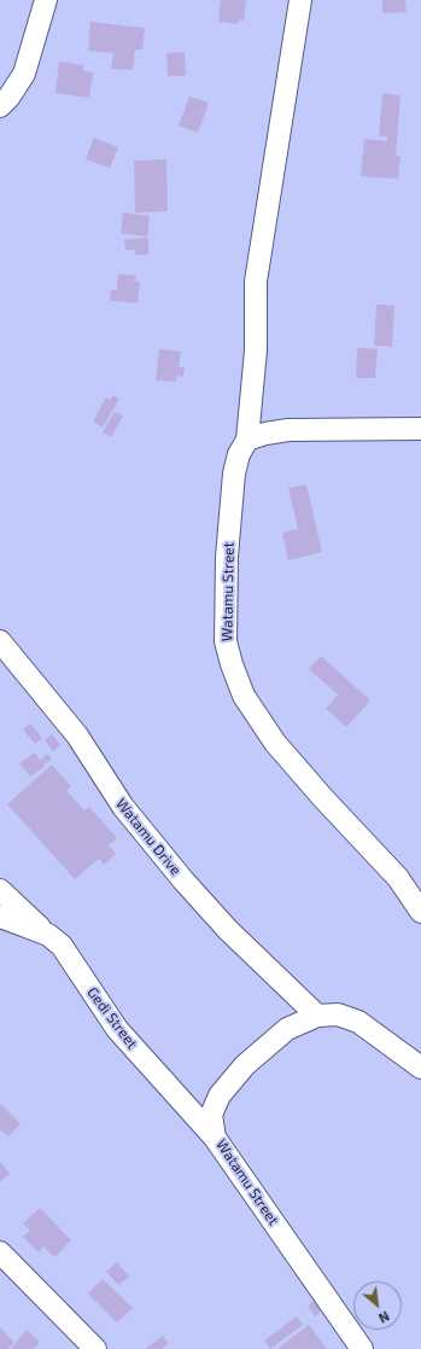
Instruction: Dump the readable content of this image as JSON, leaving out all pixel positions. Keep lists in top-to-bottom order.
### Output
{
  "streets": {
    "street": ["Watamu Street", "Watamu Drive", "Gedi Street"]
  },
  "crossings": [
    ["Watamu Street", "Watamu Drive"],
    ["Watamu Street", "Gedi Street"]
  ],
  "north": "bottom right"
}
